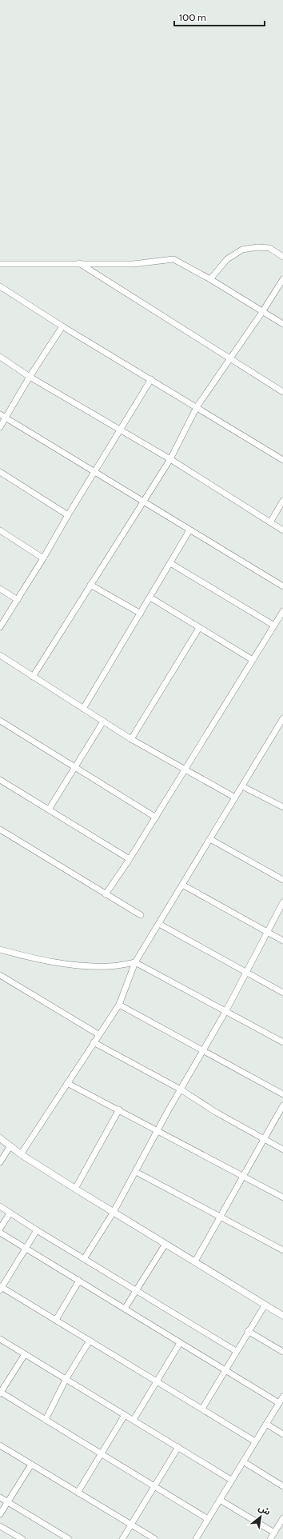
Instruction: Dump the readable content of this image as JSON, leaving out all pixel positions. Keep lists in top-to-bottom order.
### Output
{
  "scale_bar": "100 m",
  "north": "top right"
}
